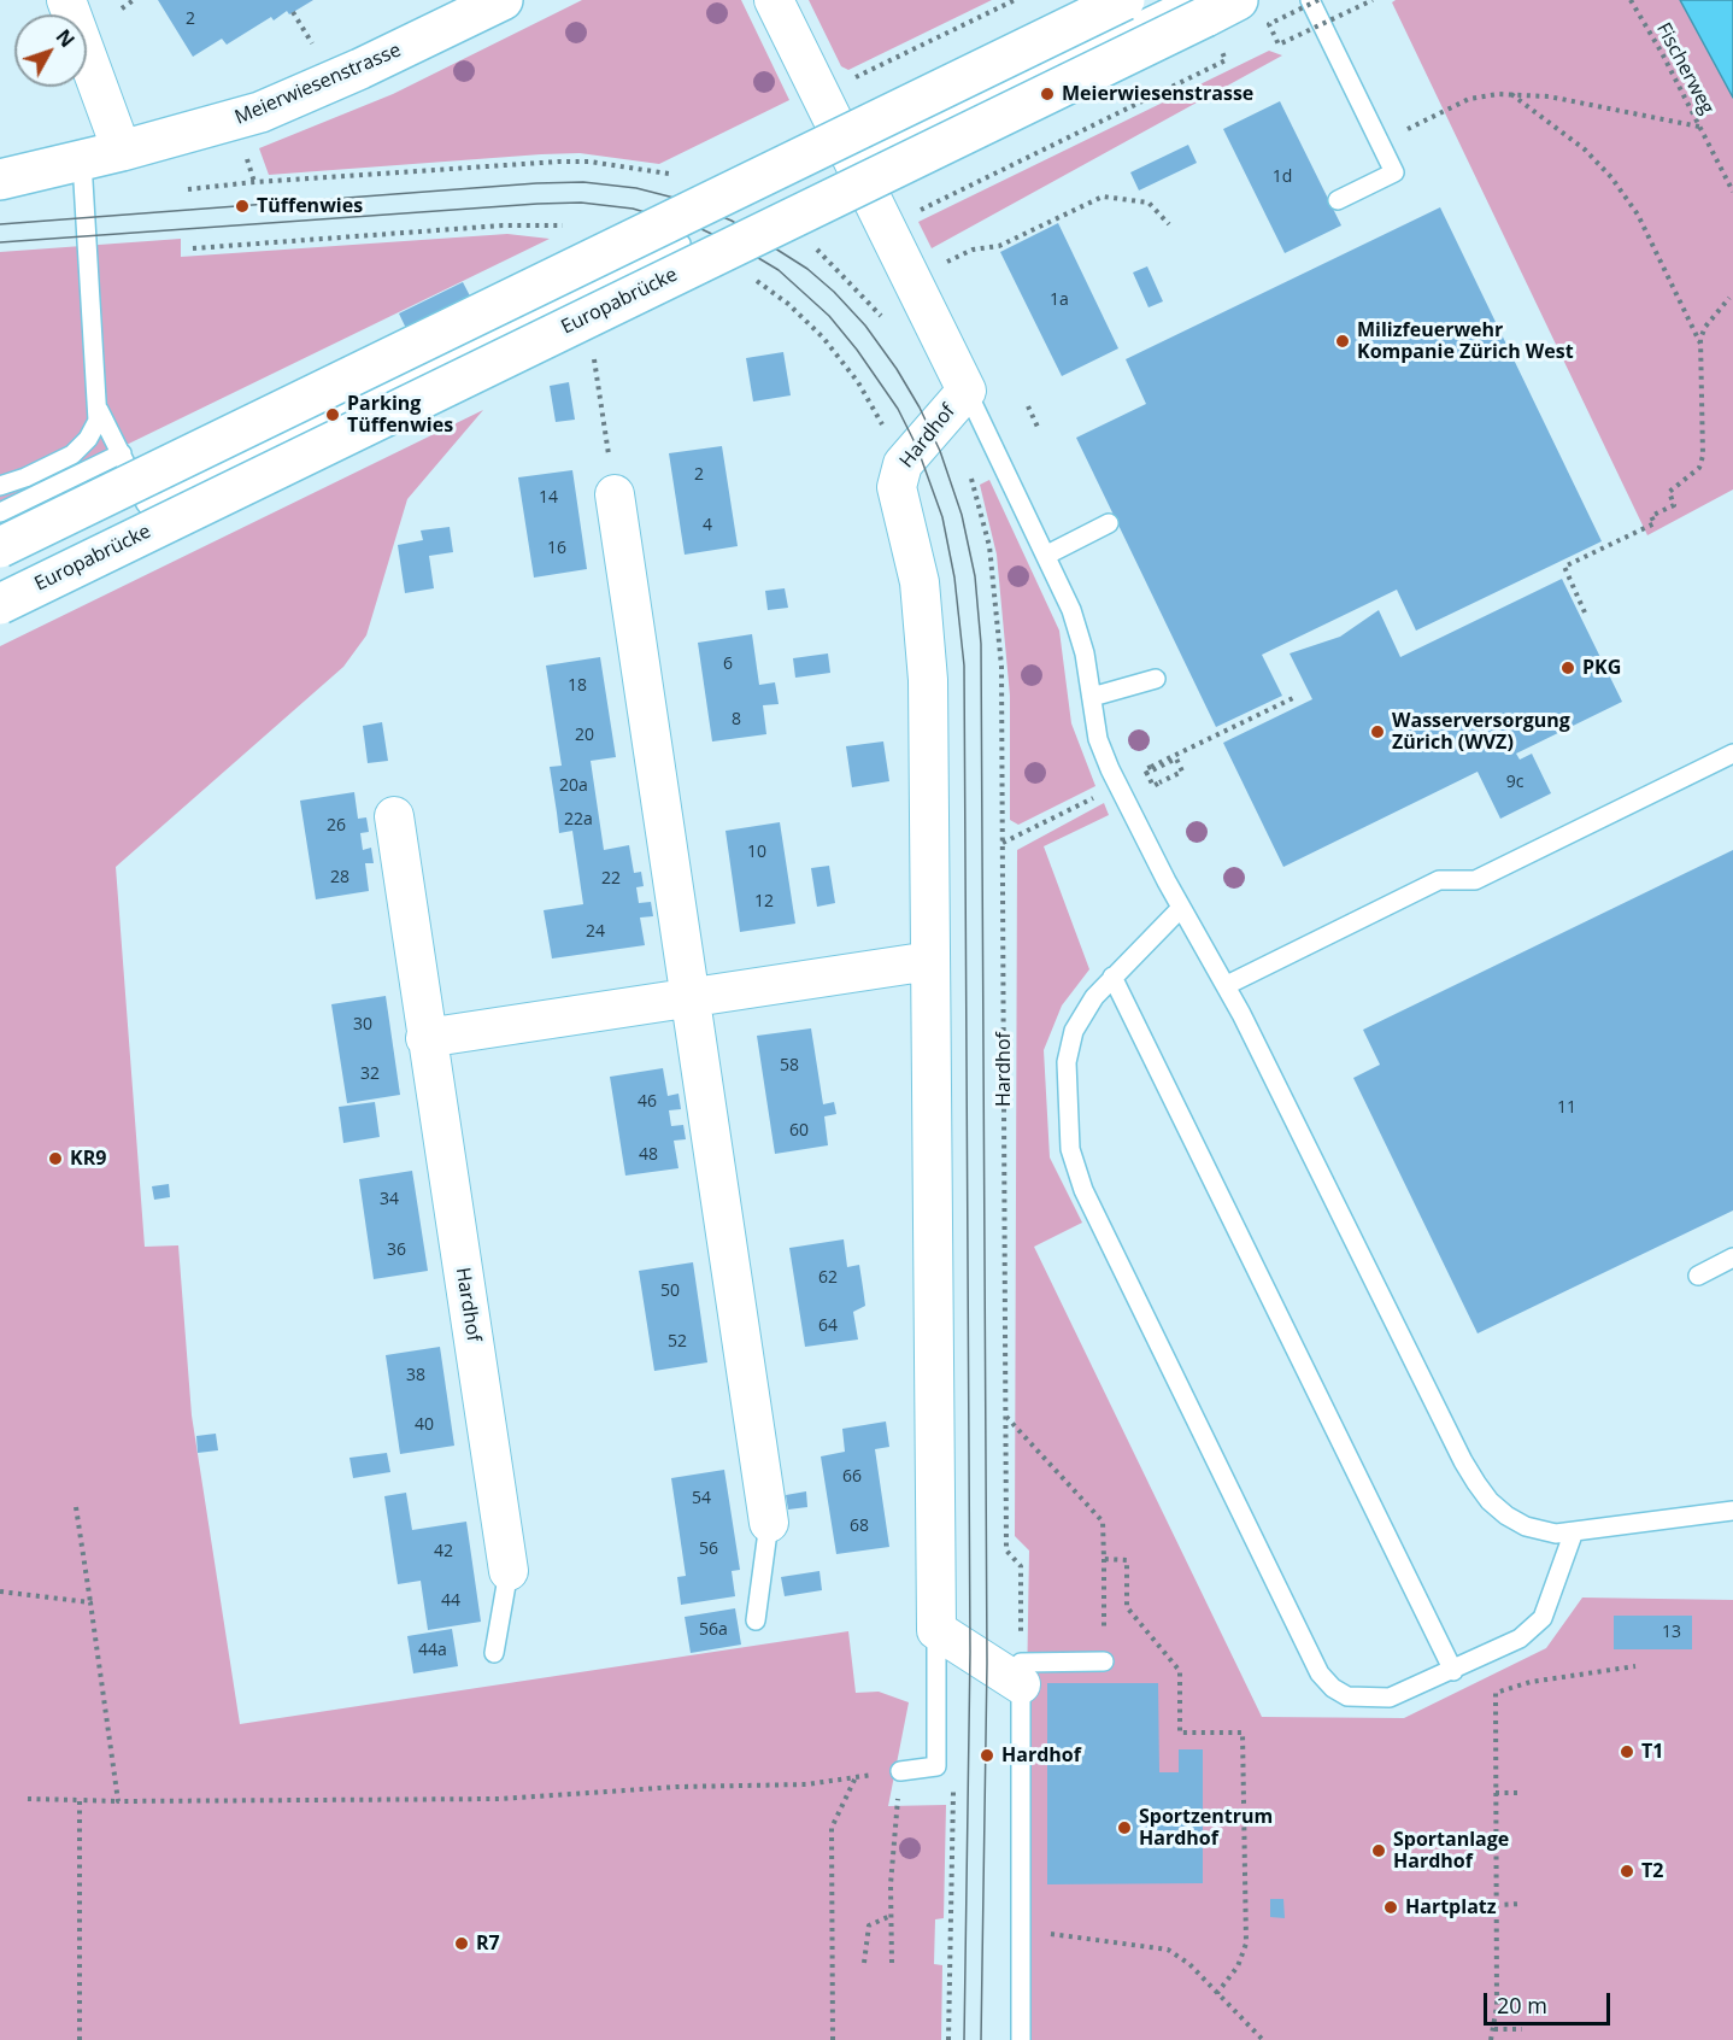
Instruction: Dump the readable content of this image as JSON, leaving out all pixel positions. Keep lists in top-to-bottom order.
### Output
{
  "streets": {
    "main road": ["Meierwiesenstrasse", "Europabrücke"],
    "street": ["Hardhof"],
    "path": ["Fischerweg"]
  },
  "places": [
    "Meierwiesenstrasse",
    "Tüffenwies",
    "Milizfeuerwehr Kompanie Zürich West",
    "Parking Tüffenwies",
    "PKG",
    "Wasserversorgung Zürich (WVZ)",
    "KR9",
    "T1",
    "Hardhof",
    "Sportzentrum Hardhof",
    "Sportanlage Hardhof",
    "T2",
    "Hartplatz",
    "R7"
  ],
  "house_numbers": [
    "2",
    "1d",
    "1a",
    "2",
    "14",
    "4",
    "16",
    "6",
    "18",
    "8",
    "20",
    "9c",
    "20a",
    "22a",
    "26",
    "10",
    "28",
    "22",
    "12",
    "24",
    "30",
    "58",
    "32",
    "46",
    "11",
    "60",
    "48",
    "34",
    "36",
    "62",
    "50",
    "64",
    "52",
    "38",
    "40",
    "66",
    "54",
    "68",
    "56",
    "42",
    "44",
    "56a",
    "13",
    "44a"
  ],
  "scale_bar": "20 m",
  "north": "top right"
}
